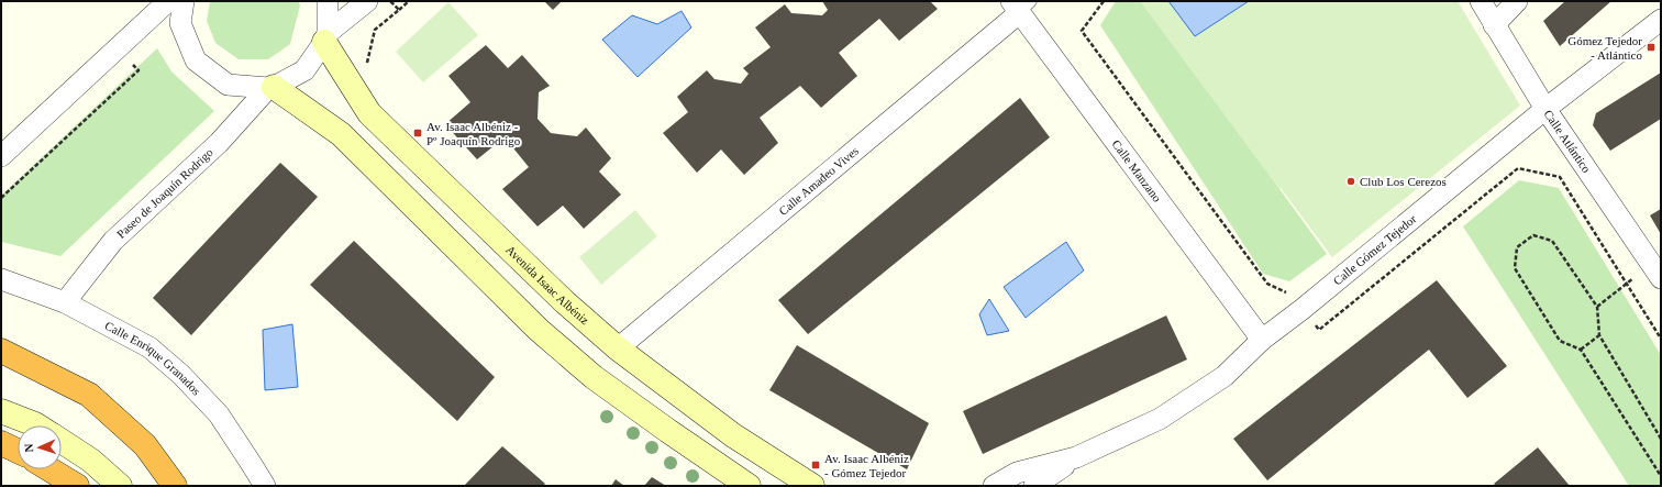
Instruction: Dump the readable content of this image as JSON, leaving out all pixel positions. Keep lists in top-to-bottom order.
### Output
{
  "streets": {
    "street": [
      "Calle Atlántico",
      "Calle Manzano",
      "Calle Amadeo Vives",
      "Paseo de Joaquín Rodrigo",
      "Calle Gómez Tejedor",
      "Avenida Isaac Albéniz",
      "Calle Enrique Granados"
    ]
  },
  "crossings": [
    ["Calle Atlántico", "Calle Gómez Tejedor"],
    ["Calle Manzano", "Calle Amadeo Vives"],
    ["Calle Manzano", "Calle Gómez Tejedor"],
    ["Calle Amadeo Vives", "Avenida Isaac Albéniz"],
    ["Paseo de Joaquín Rodrigo", "Calle Enrique Granados"]
  ],
  "places": {
    "transit": ["Gómez Tejedor - Atlántico", "Av. Isaac Albéniz - Pº Joaquín Rodrigo", "Av. Isaac Albéniz - Gómez Tejedor"],
    "other": ["Club Los Cerezos"]
  },
  "north": "left"
}
